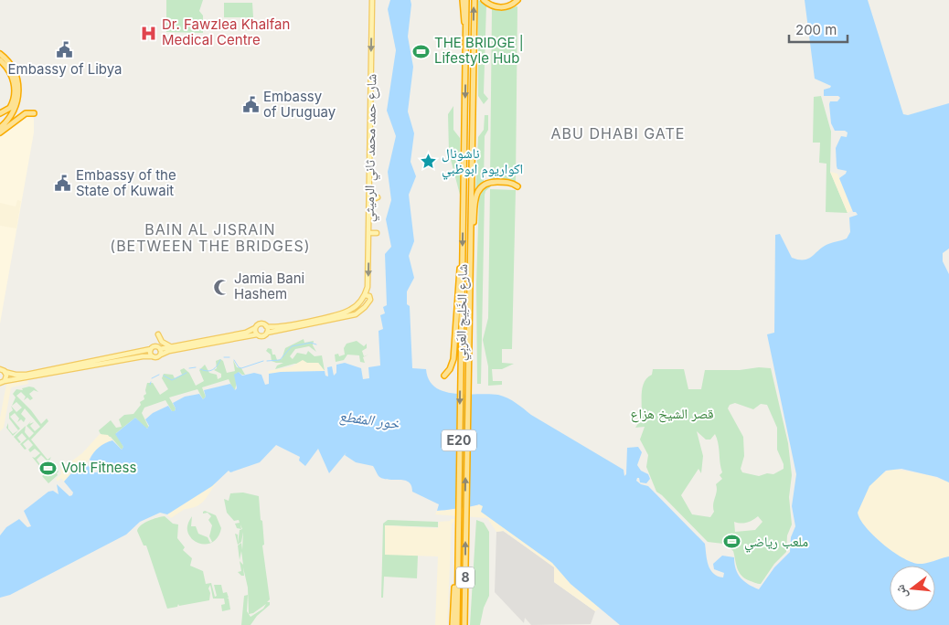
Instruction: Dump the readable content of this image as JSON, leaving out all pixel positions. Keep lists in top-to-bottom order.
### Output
{
  "streets": {
    "highway": ["شارع الخَلِيج العَربِي", "E20", "8"],
    "main road": ["شارع حمد محمد ثاني الرميثي"]
  },
  "one_way": ["شارع حمد محمد ثاني الرميثي"],
  "districts": ["ABU DHABI GATE", "BAIN AL JISRAIN (BETWEEN THE BRIDGES)"],
  "water": ["خور المقطع"],
  "parks": ["قصر الشيخ هزاع"],
  "places": {
    "hospital": ["Dr. Fawzlea Khalfan Medical Centre"],
    "public building": ["Embassy of Libya", "Embassy of Uruguay", "Embassy of the State of Kuwait"],
    "sports": ["THE BRIDGE | Lifestyle Hub", "Volt Fitness", "ملعب رياضي"],
    "place": ["ناشونال اكواريوم ابوظبي"],
    "mosque": ["Jamia Bani Hashem"]
  },
  "scale_bar": "200 m",
  "north": "left"
}
